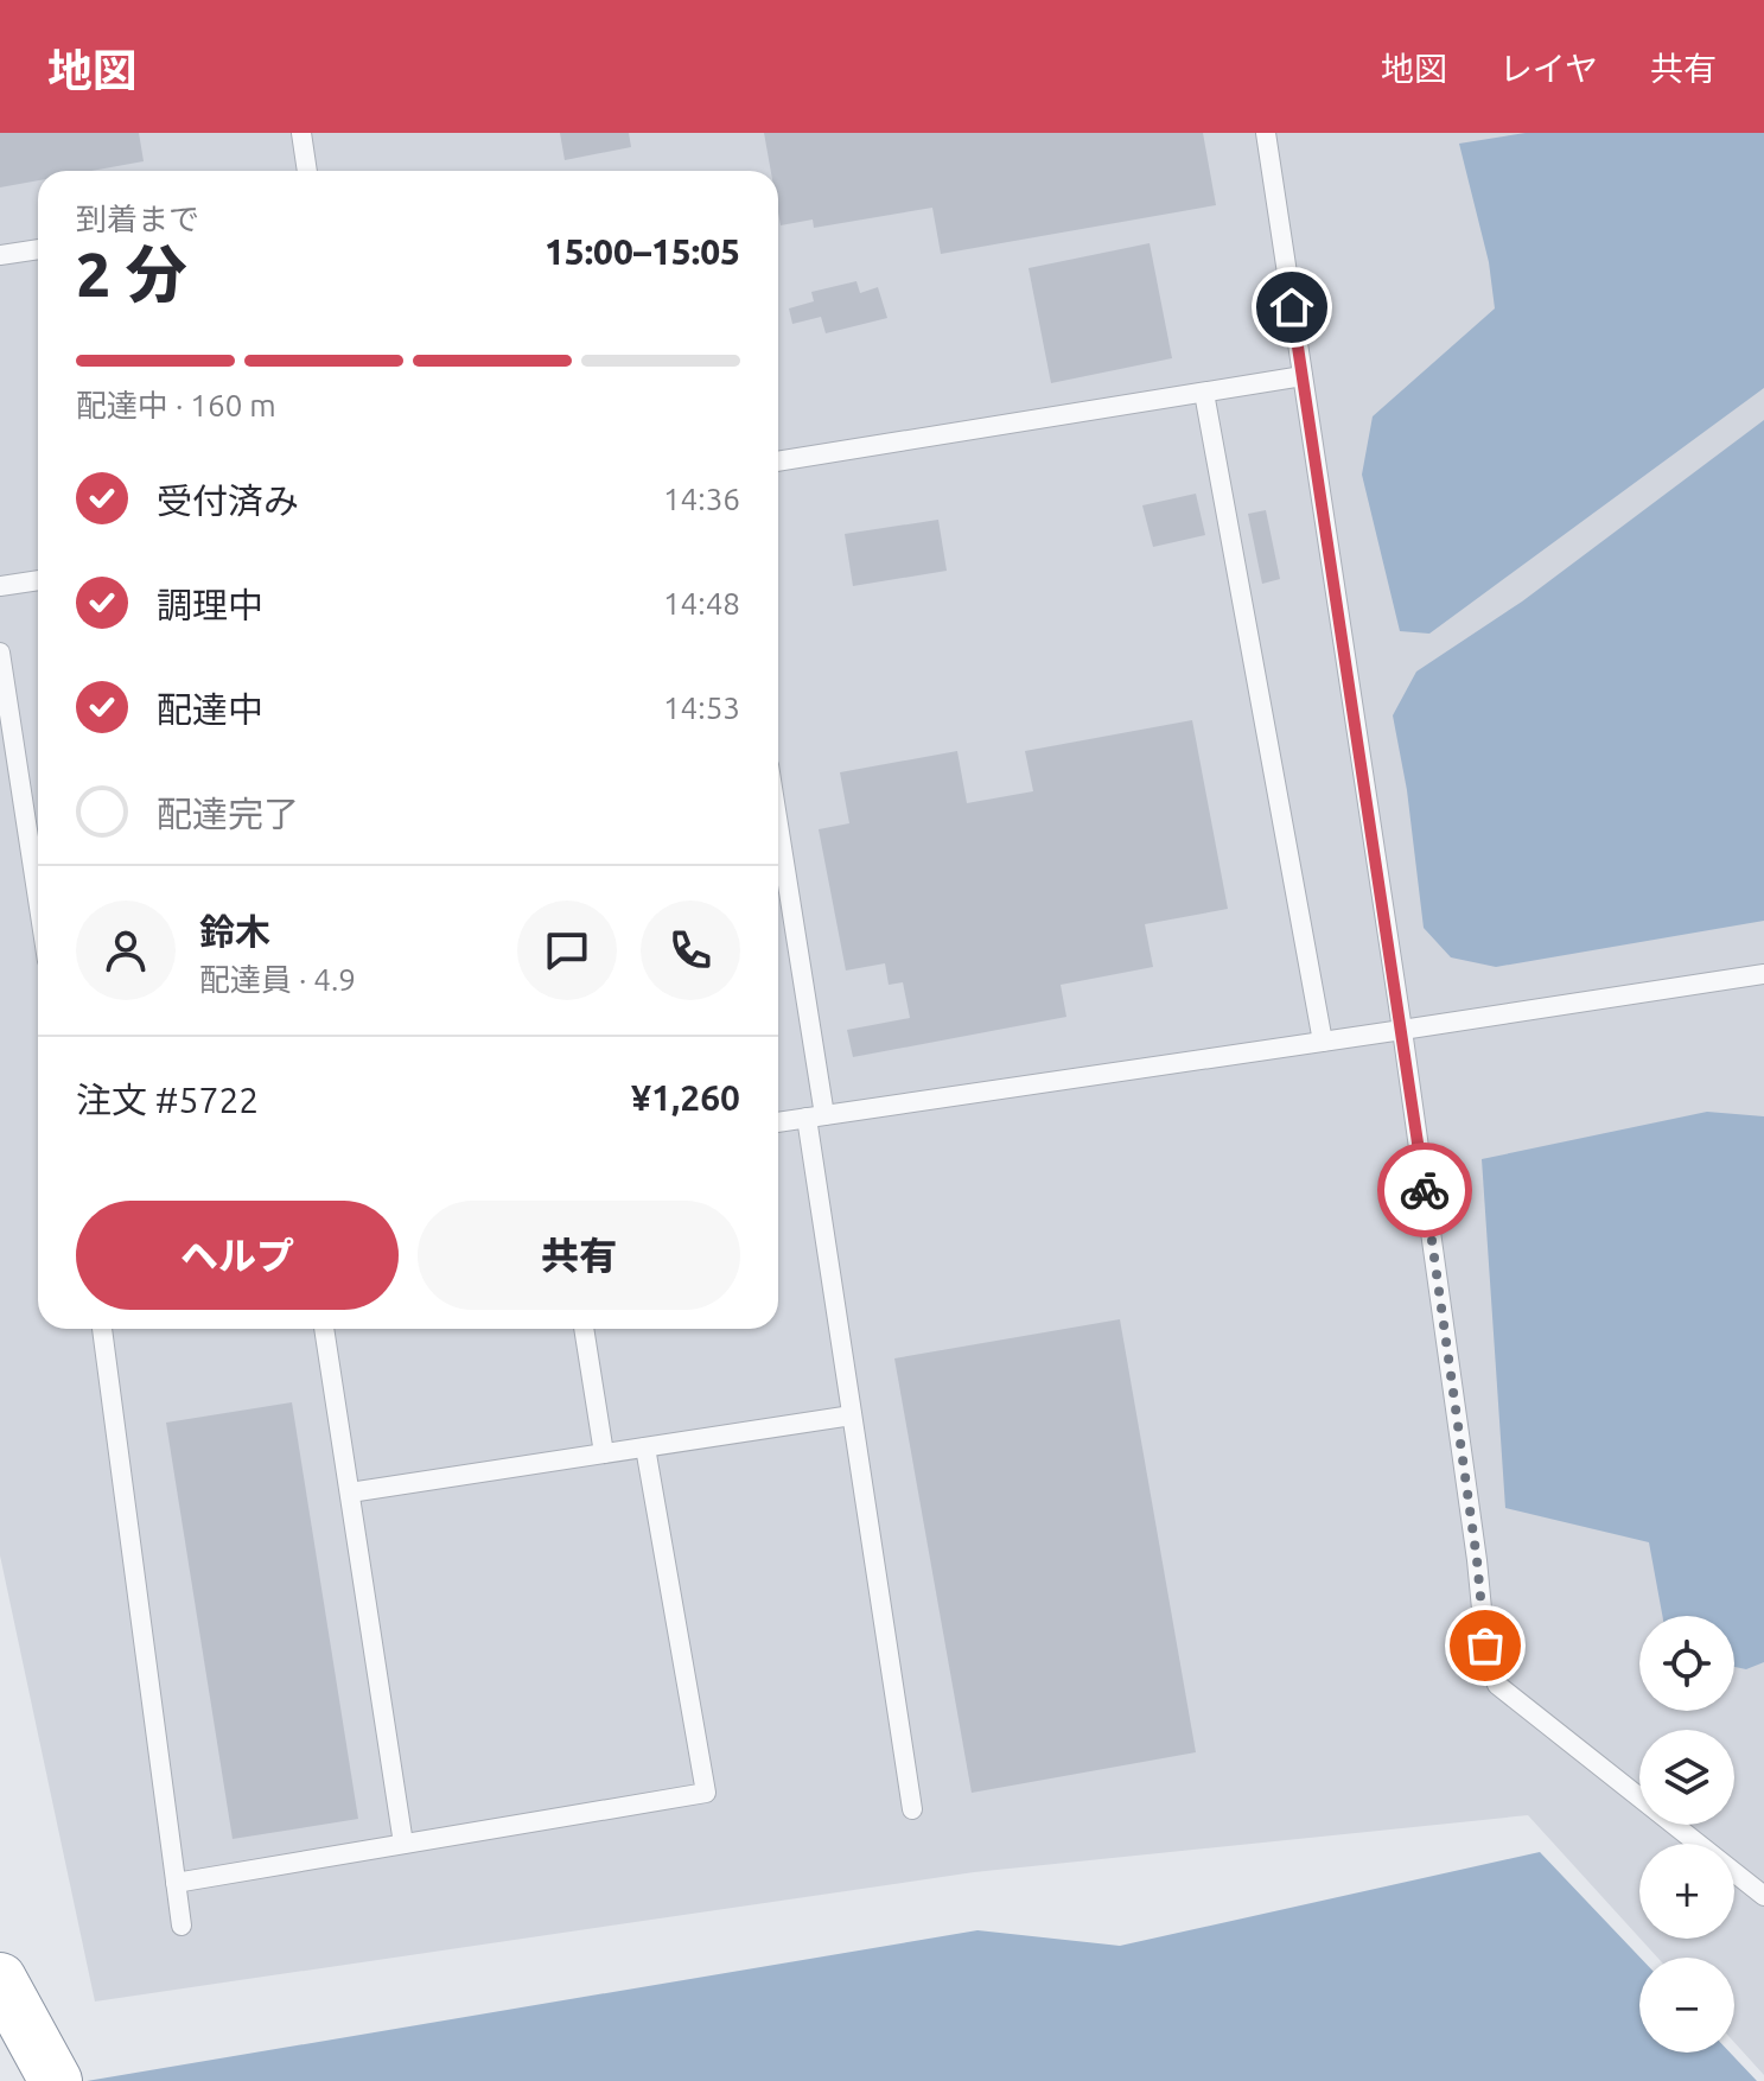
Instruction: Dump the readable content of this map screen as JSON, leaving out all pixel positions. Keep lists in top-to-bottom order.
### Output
{
  "page": {
    "header": "地図",
    "nav": ["地図", "レイヤ", "共有"],
    "heading": ["2 分", "到着まで", "15:00–15:05"],
    "panel": [
      "鈴木",
      "配達員 · 4.9",
      "注文 #5722",
      "¥1,260"
    ],
    "bar": "配達中 · 160 m",
    "list": [
      ["受付済み", "14:36"],
      ["調理中", "14:48"],
      ["配達中", "14:53"],
      "配達完了"
    ],
    "buttons": ["ヘルプ", "共有"],
    "map_buttons": ["+", "−"]
  }
}
